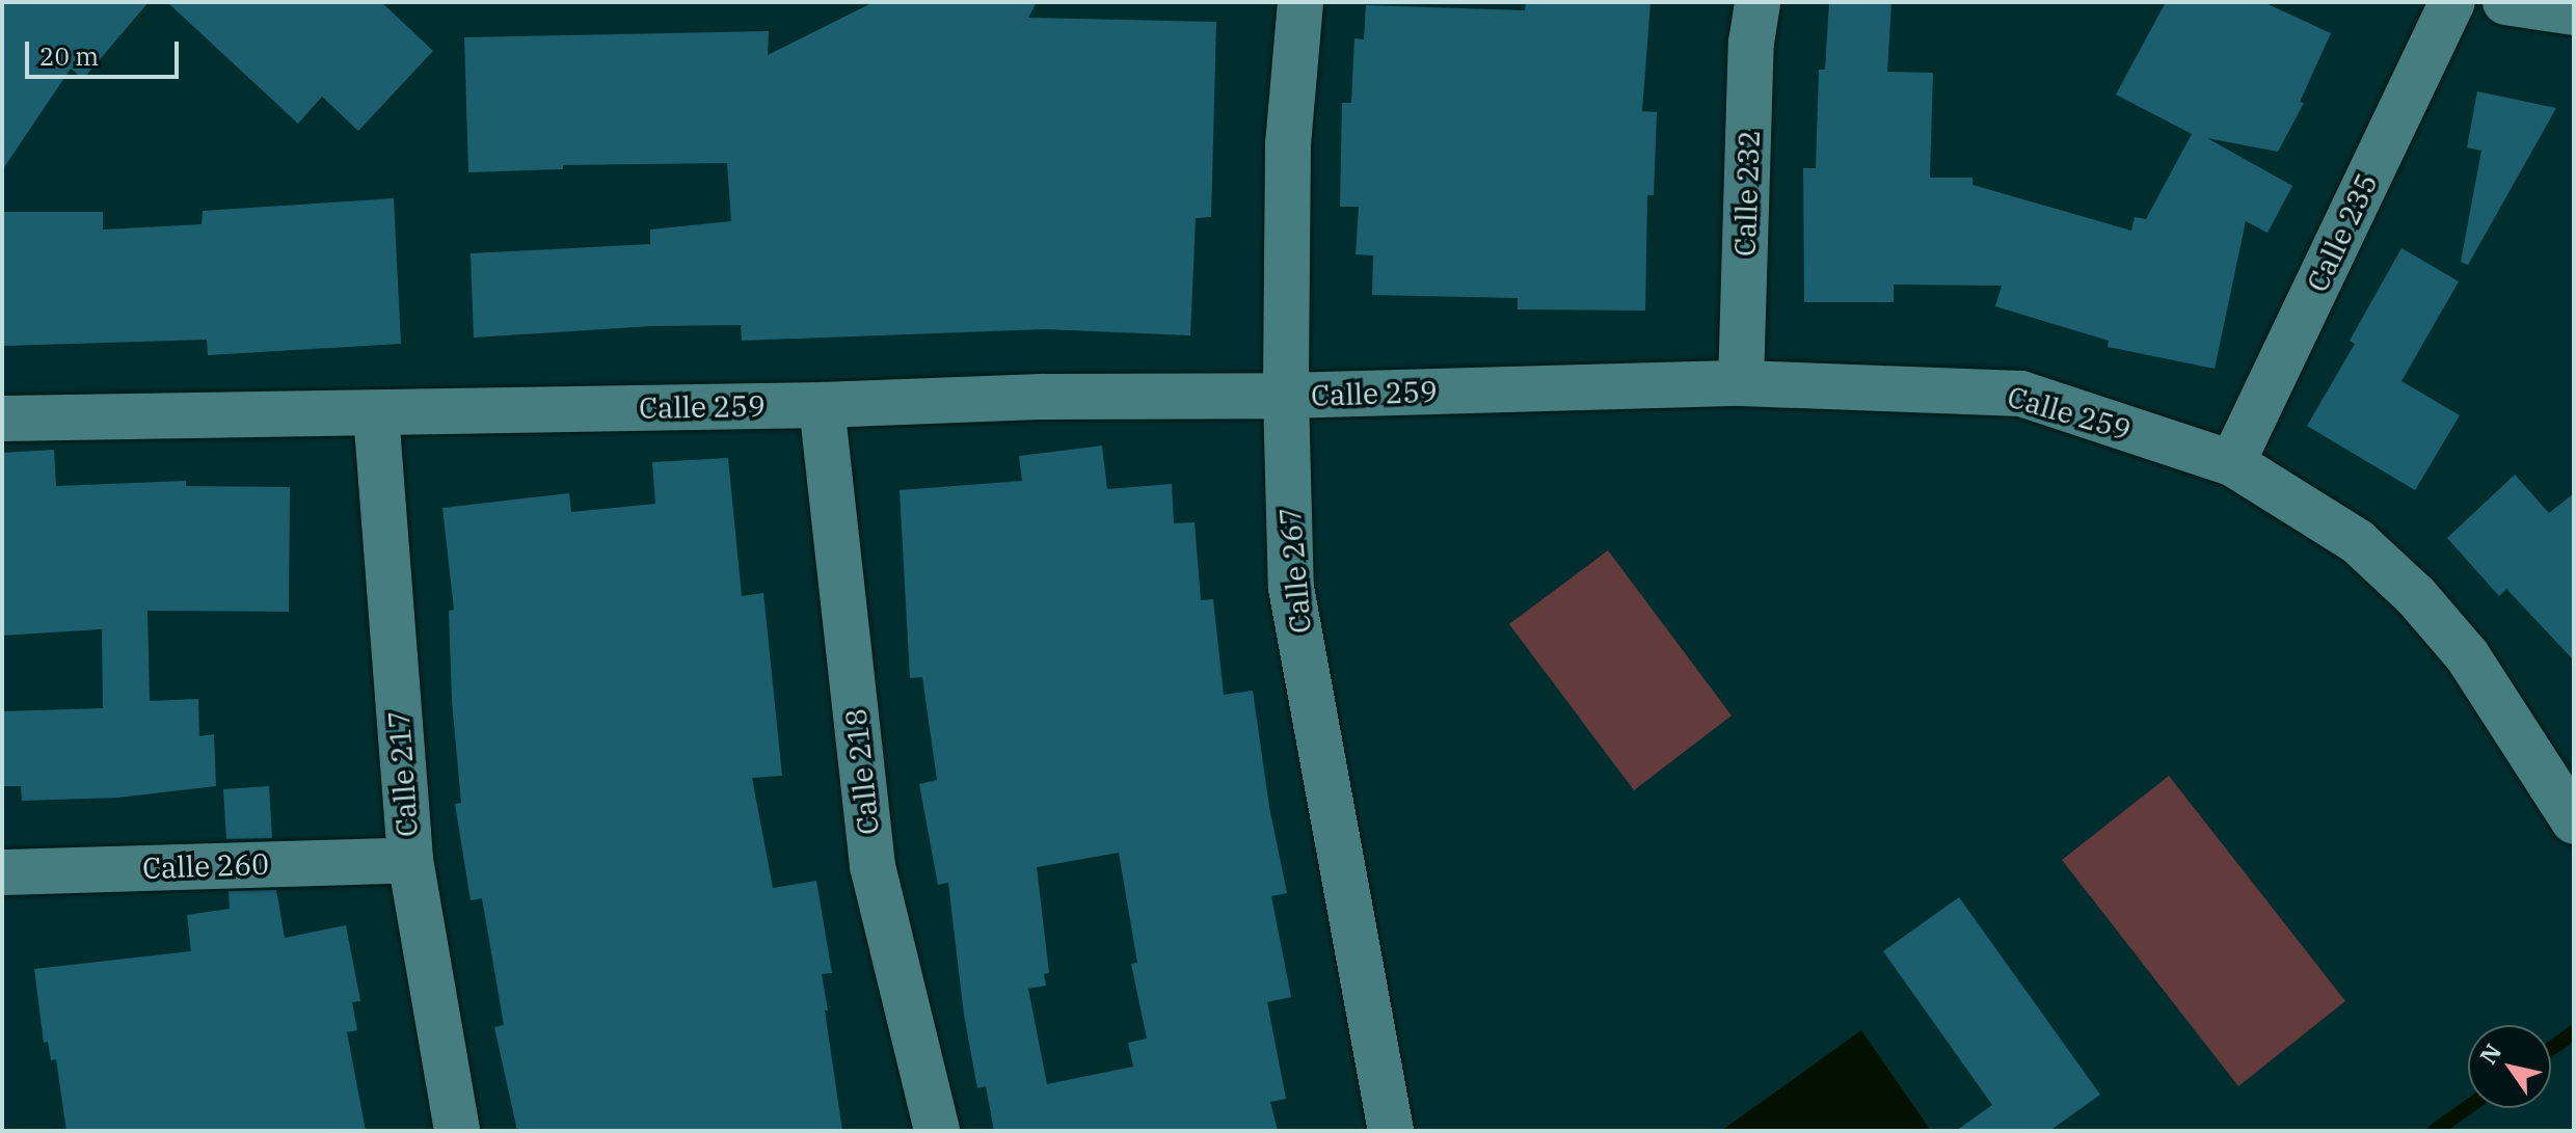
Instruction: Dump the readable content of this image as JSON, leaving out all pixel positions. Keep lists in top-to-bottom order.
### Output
{
  "streets": {
    "street": [
      "Calle 232",
      "Calle 235",
      "Calle 259",
      "Calle 267",
      "Calle 218",
      "Calle 217",
      "Calle 260"
    ]
  },
  "crossings": [
    ["Calle 232", "Calle 259"],
    ["Calle 235", "Calle 259"],
    ["Calle 259", "Calle 267"],
    ["Calle 259", "Calle 218"],
    ["Calle 259", "Calle 217"],
    ["Calle 217", "Calle 260"]
  ],
  "scale_bar": "20 m",
  "north": "top left"
}
